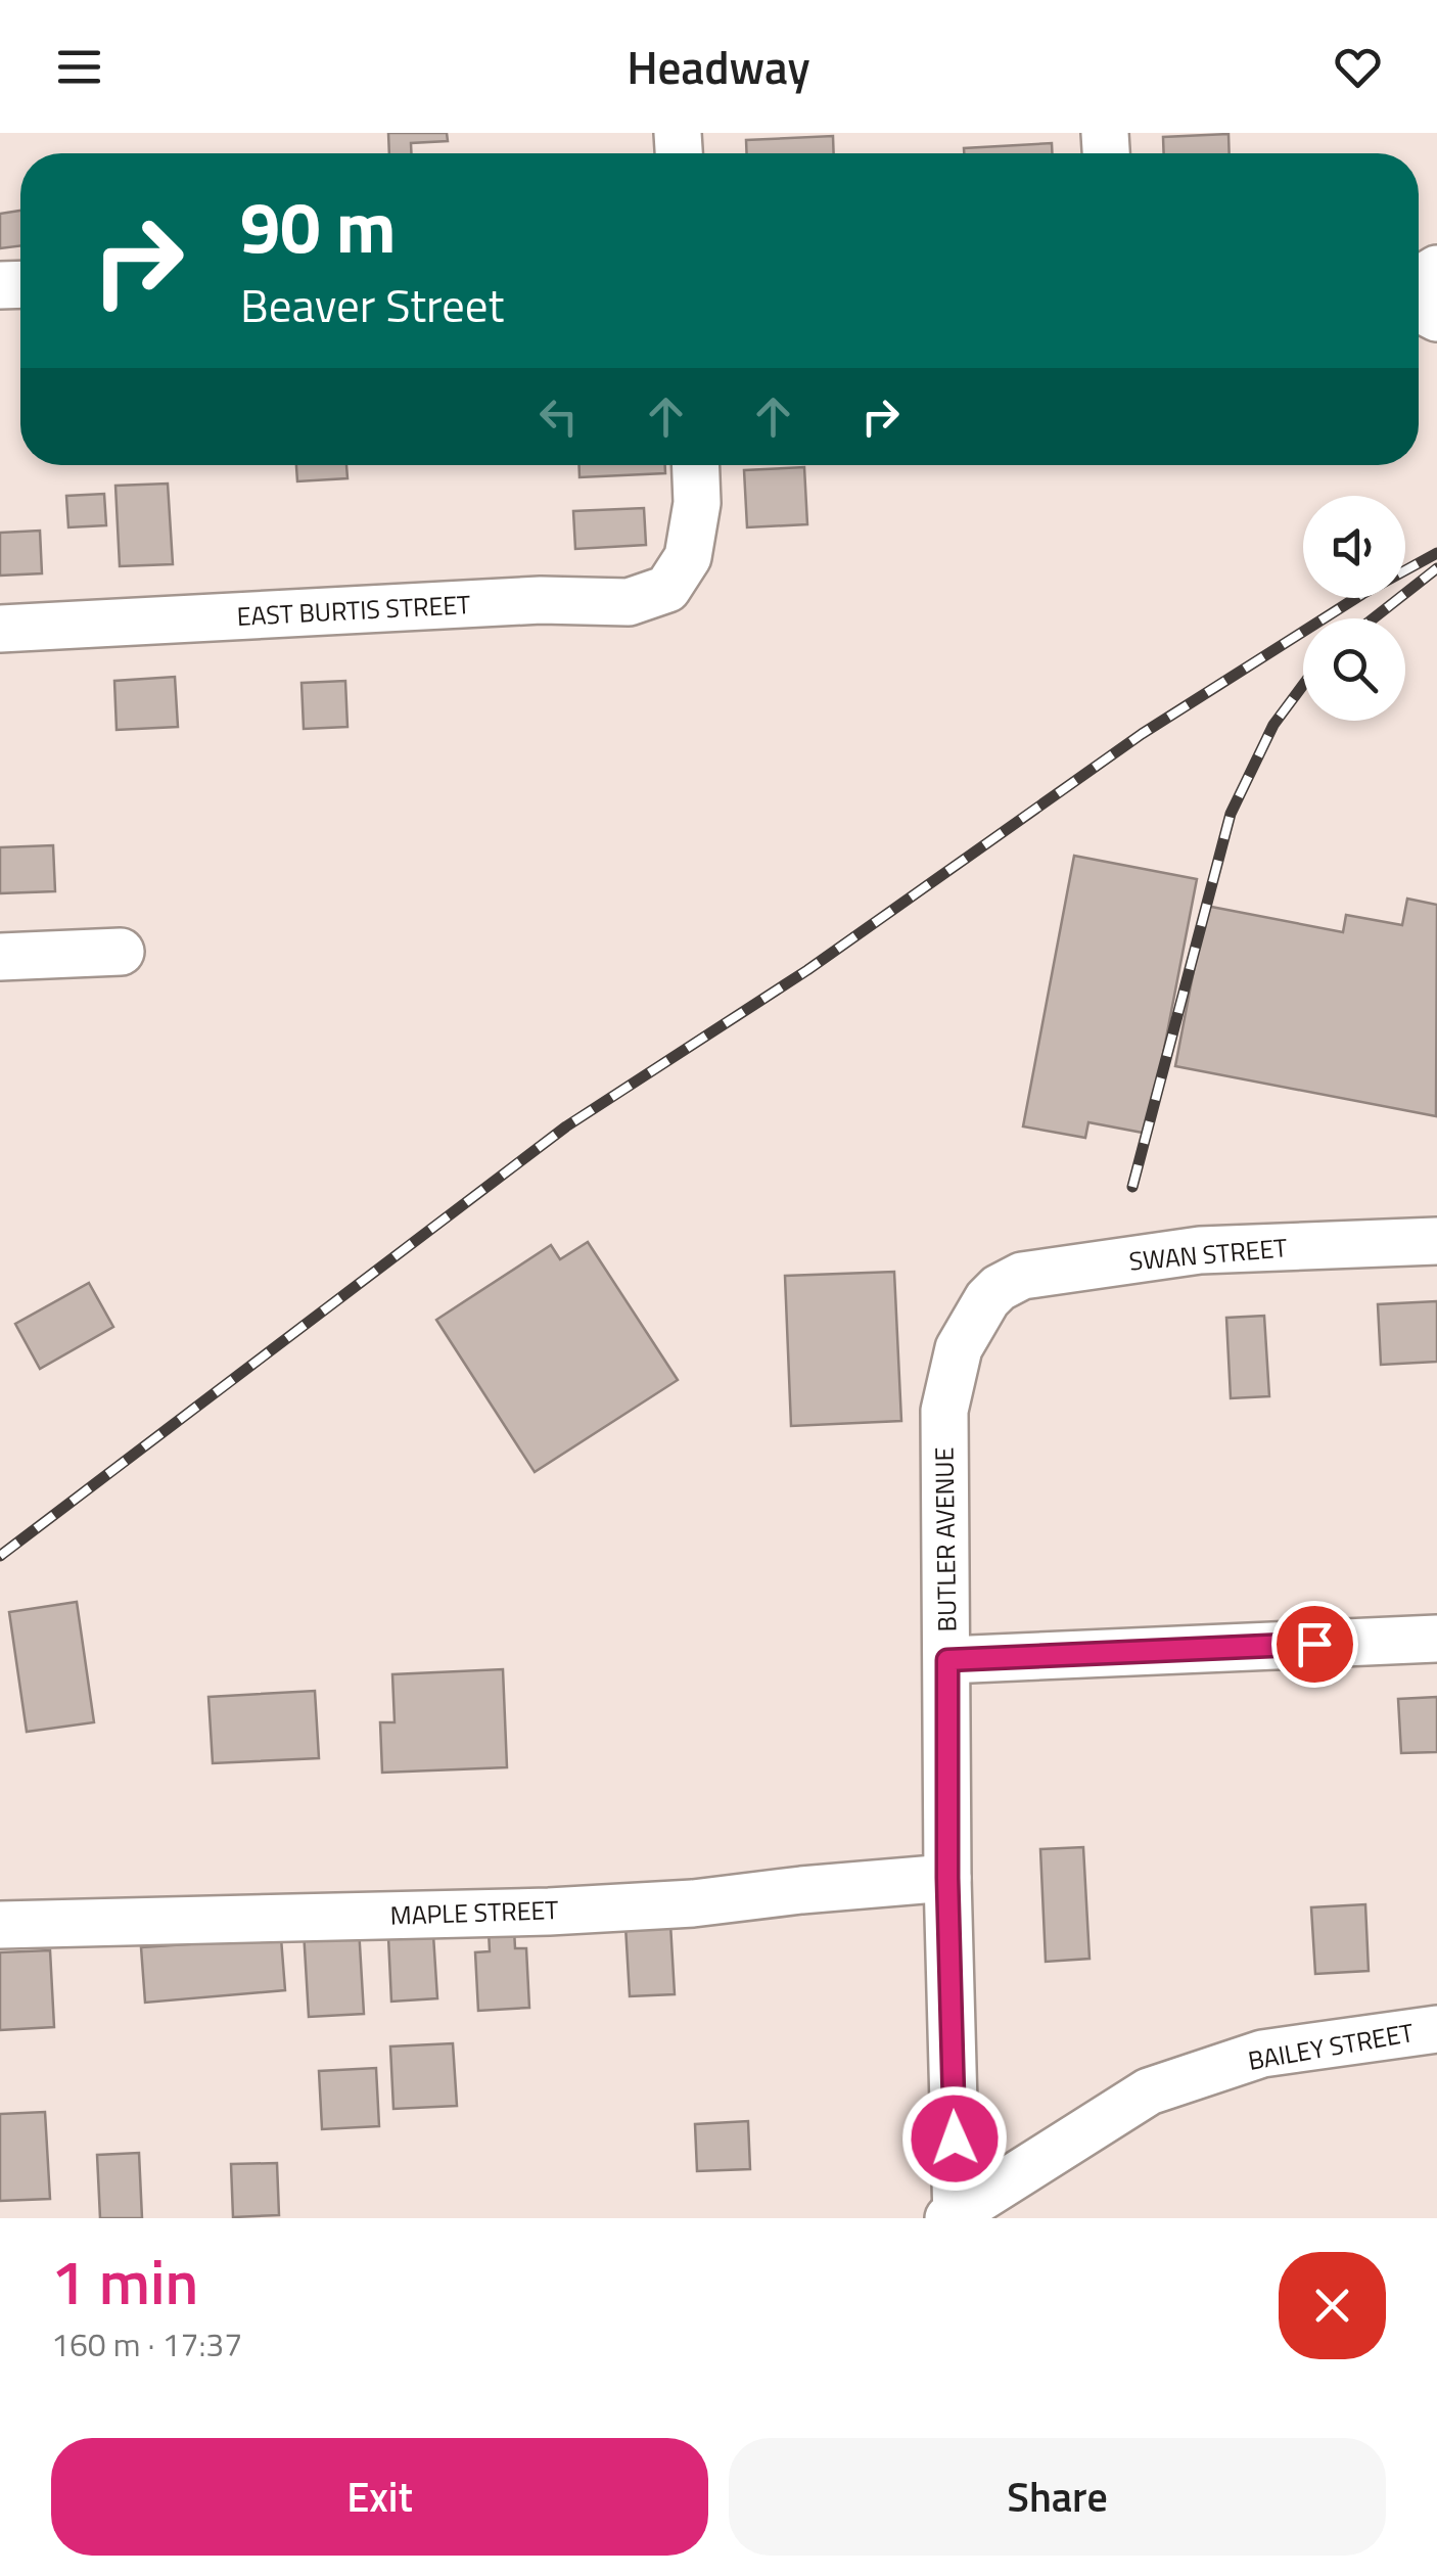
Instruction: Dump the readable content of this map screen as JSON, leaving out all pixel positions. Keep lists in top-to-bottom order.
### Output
{
  "streets": {
    "street": [
      "EAST BURTIS STREET",
      "SWAN STREET",
      "BUTLER AVENUE",
      "MAPLE STREET",
      "BAILEY STREET"
    ]
  },
  "crossings": [
    ["SWAN STREET", "BUTLER AVENUE"],
    ["BUTLER AVENUE", "MAPLE STREET"],
    ["BUTLER AVENUE", "BAILEY STREET"]
  ],
  "page": {
    "header": "Headway",
    "turn": ["90 m", "Beaver Street"],
    "heading": ["1 min", "160 m · 17:37"],
    "buttons": ["Exit", "Share"]
  }
}
